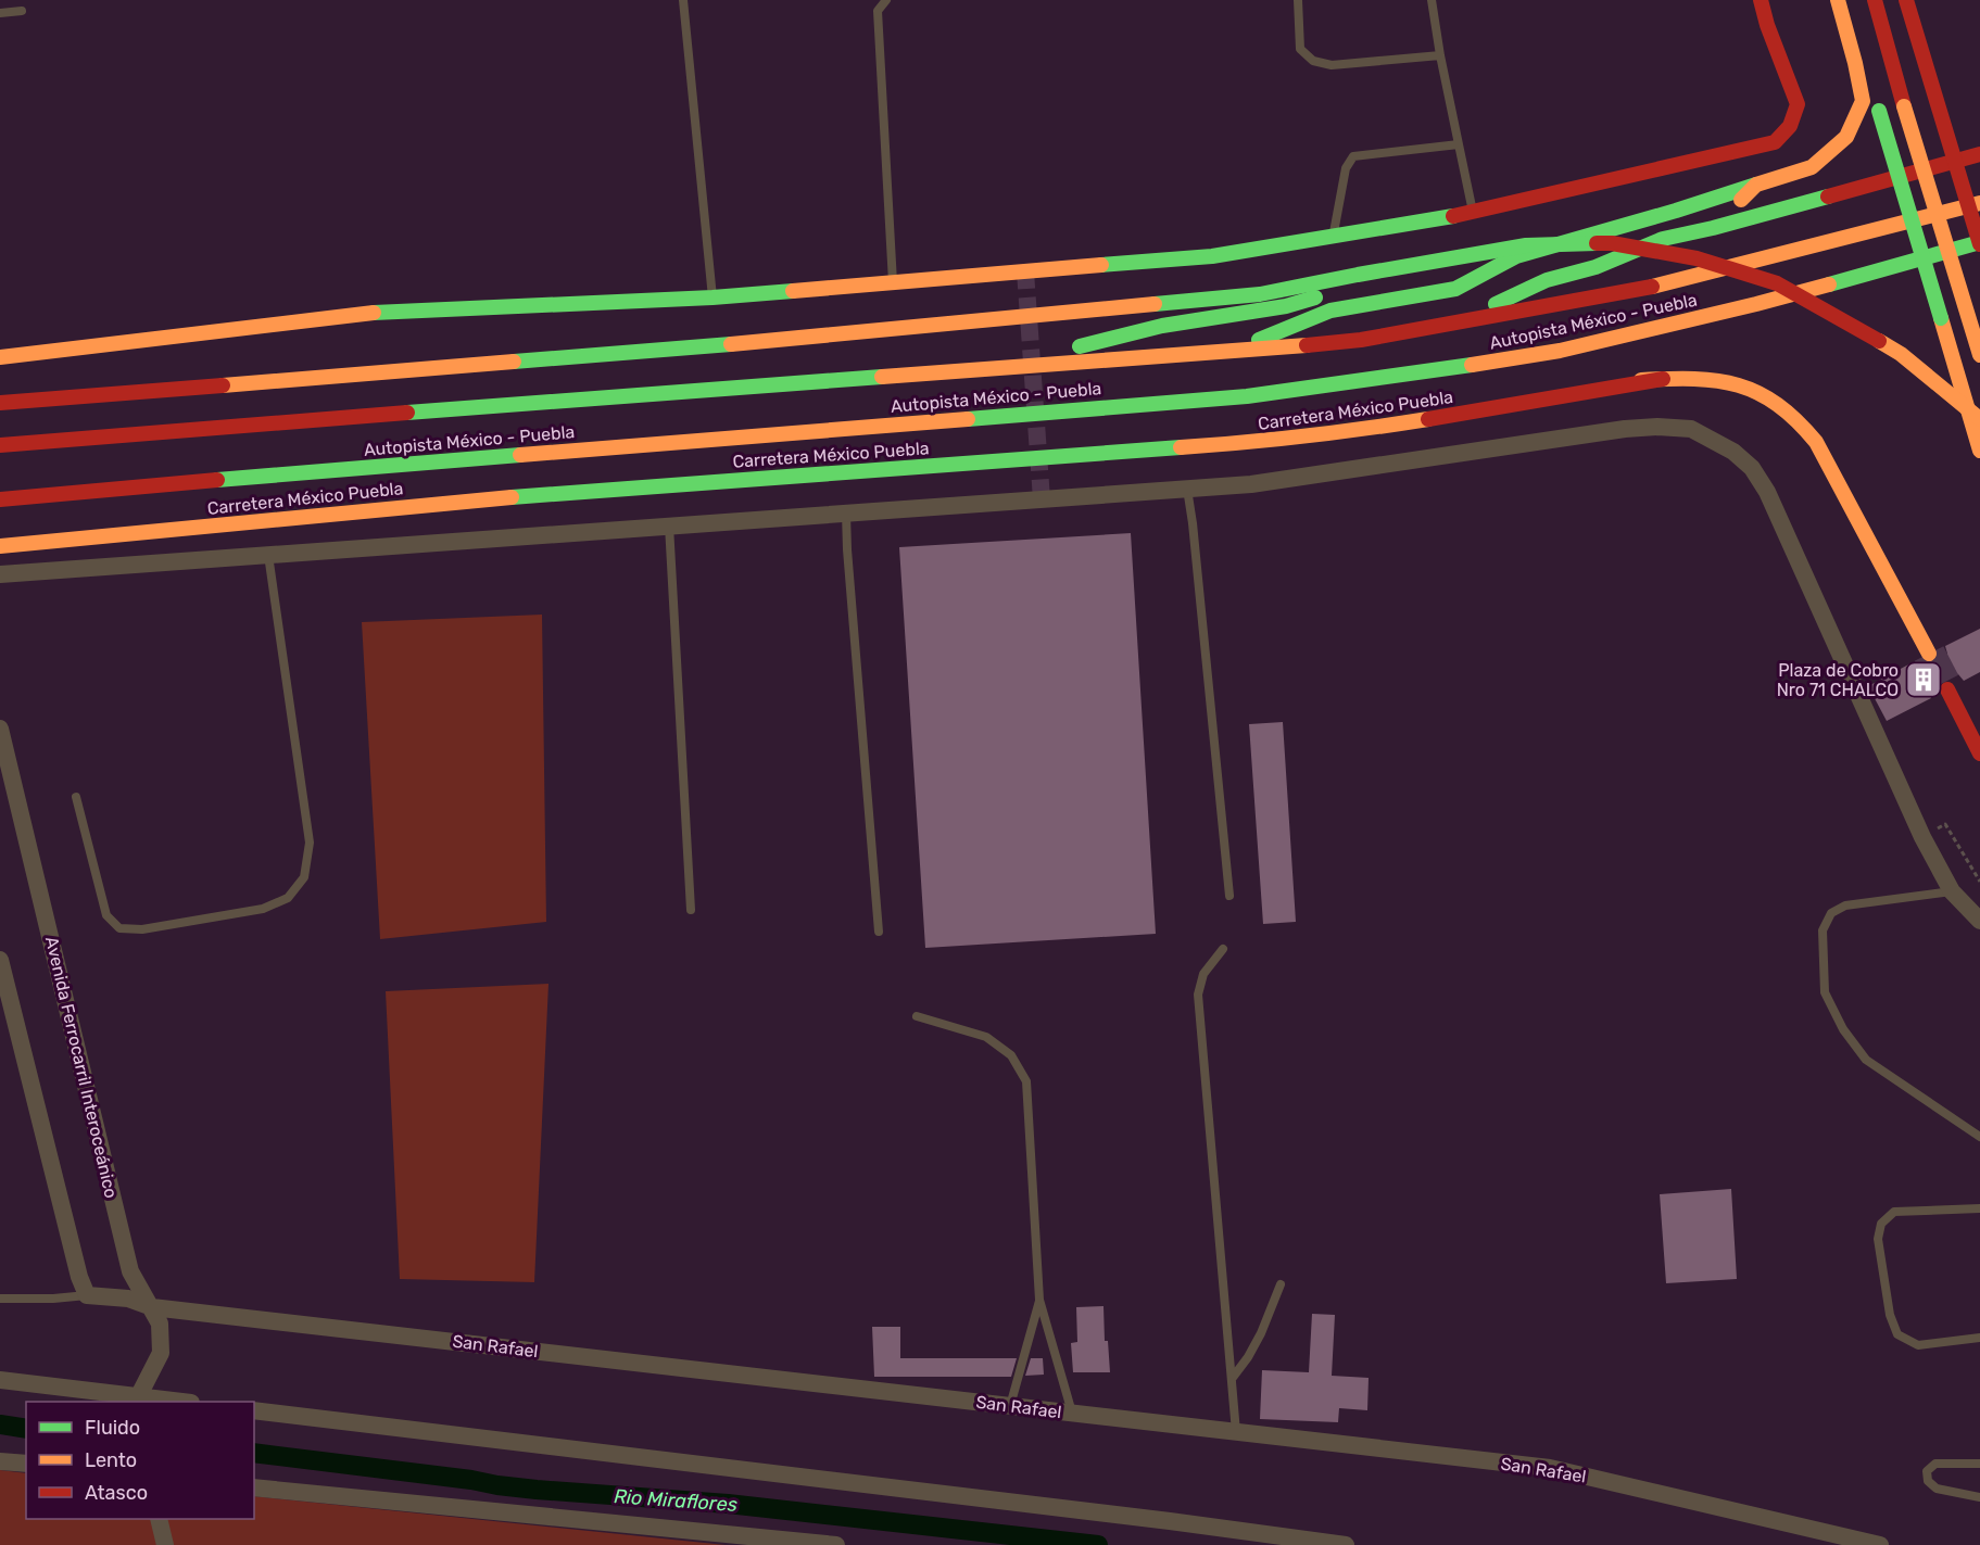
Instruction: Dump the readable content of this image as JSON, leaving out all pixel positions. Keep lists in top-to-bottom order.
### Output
{
  "streets": {
    "main road": ["Autopista México - Puebla", "Carretera México Puebla"],
    "street": ["Avenida Ferrocarril Interoceánico", "San Rafael"]
  },
  "crossings": [
    ["Avenida Ferrocarril Interoceánico", "San Rafael"]
  ],
  "water": ["Rio Miraflores"],
  "places": {
    "building": ["Plaza de Cobro Nro 71 CHALCO"]
  },
  "legend": ["Fluido", "Lento", "Atasco"]
}
